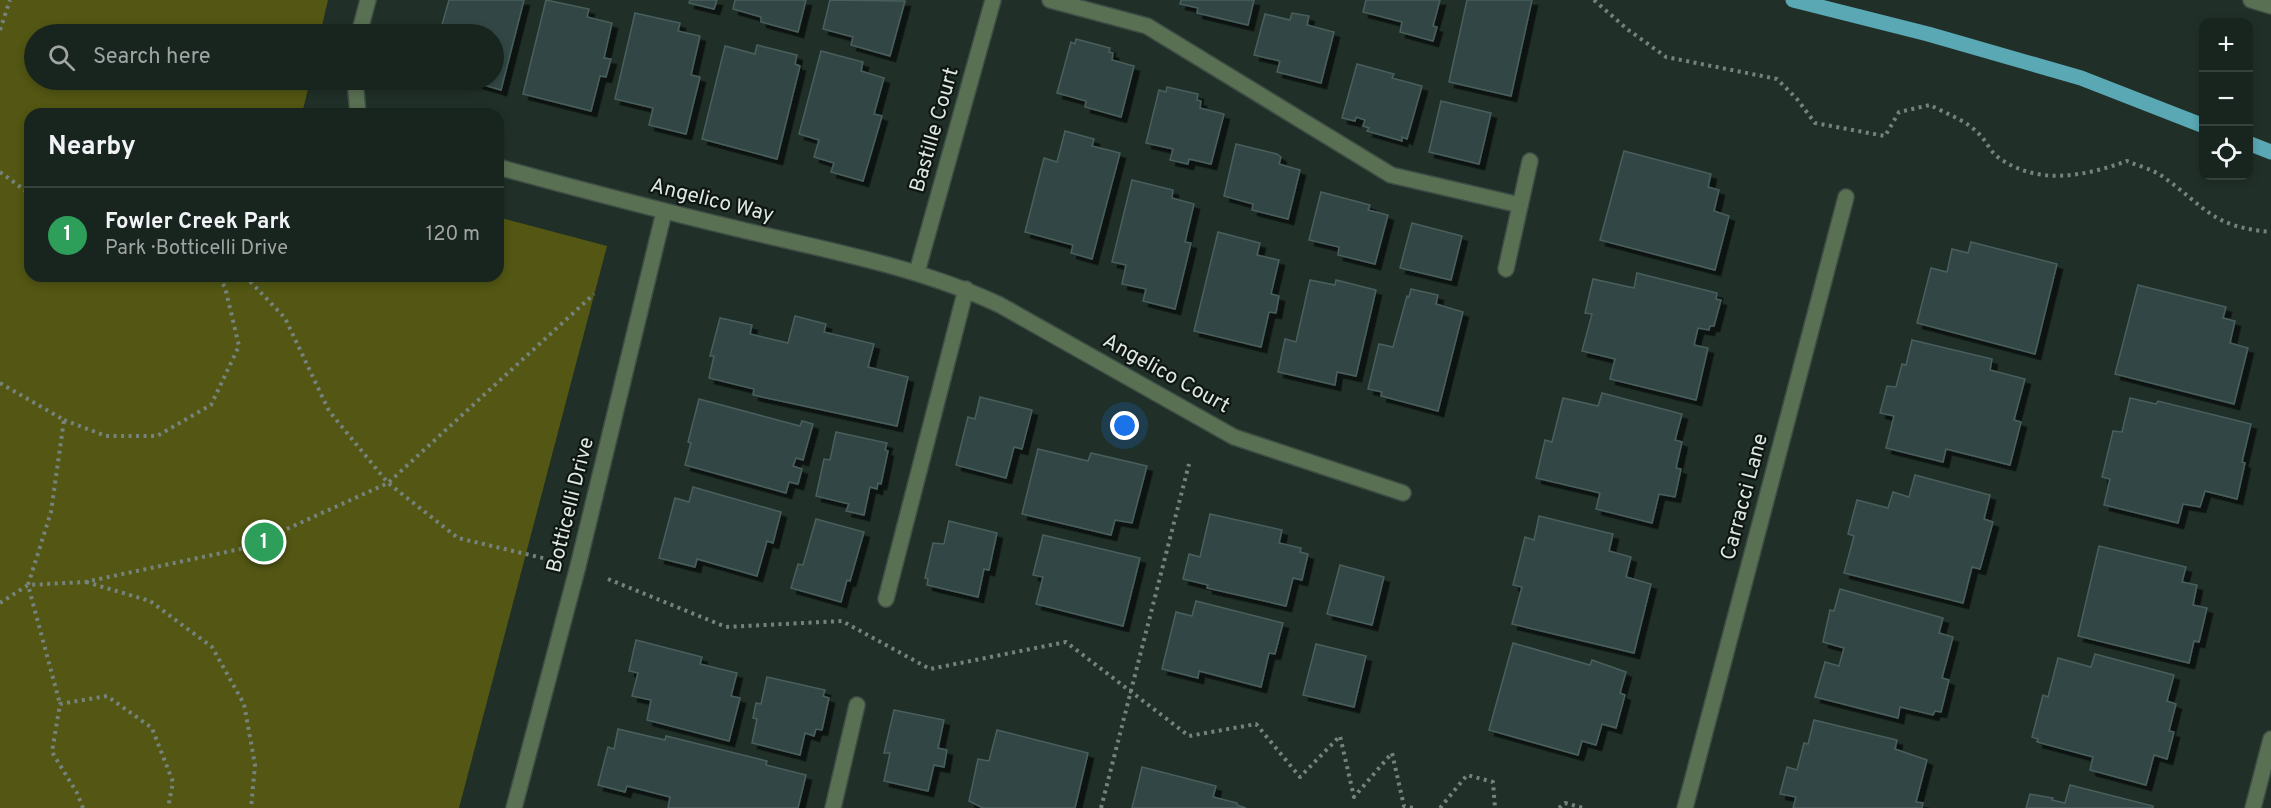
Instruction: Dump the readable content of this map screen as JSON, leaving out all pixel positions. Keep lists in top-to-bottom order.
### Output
{
  "streets": {
    "street": [
      "Bastille Court",
      "Angelico Way",
      "Angelico Court",
      "Carracci Lane",
      "Botticelli Drive"
    ]
  },
  "crossings": [
    ["Bastille Court", "Angelico Way"],
    ["Bastille Court", "Angelico Court"],
    ["Angelico Way", "Angelico Court"],
    ["Angelico Way", "Botticelli Drive"]
  ],
  "page": {
    "map_buttons": ["+", "−"],
    "search": "Search here",
    "heading": "Nearby",
    "list": [
      {
        "mark": "1",
        "name": "Fowler Creek Park",
        "note": "Park · Botticelli Drive",
        "value": "120 m"
      }
    ],
    "pins": "1"
  }
}
